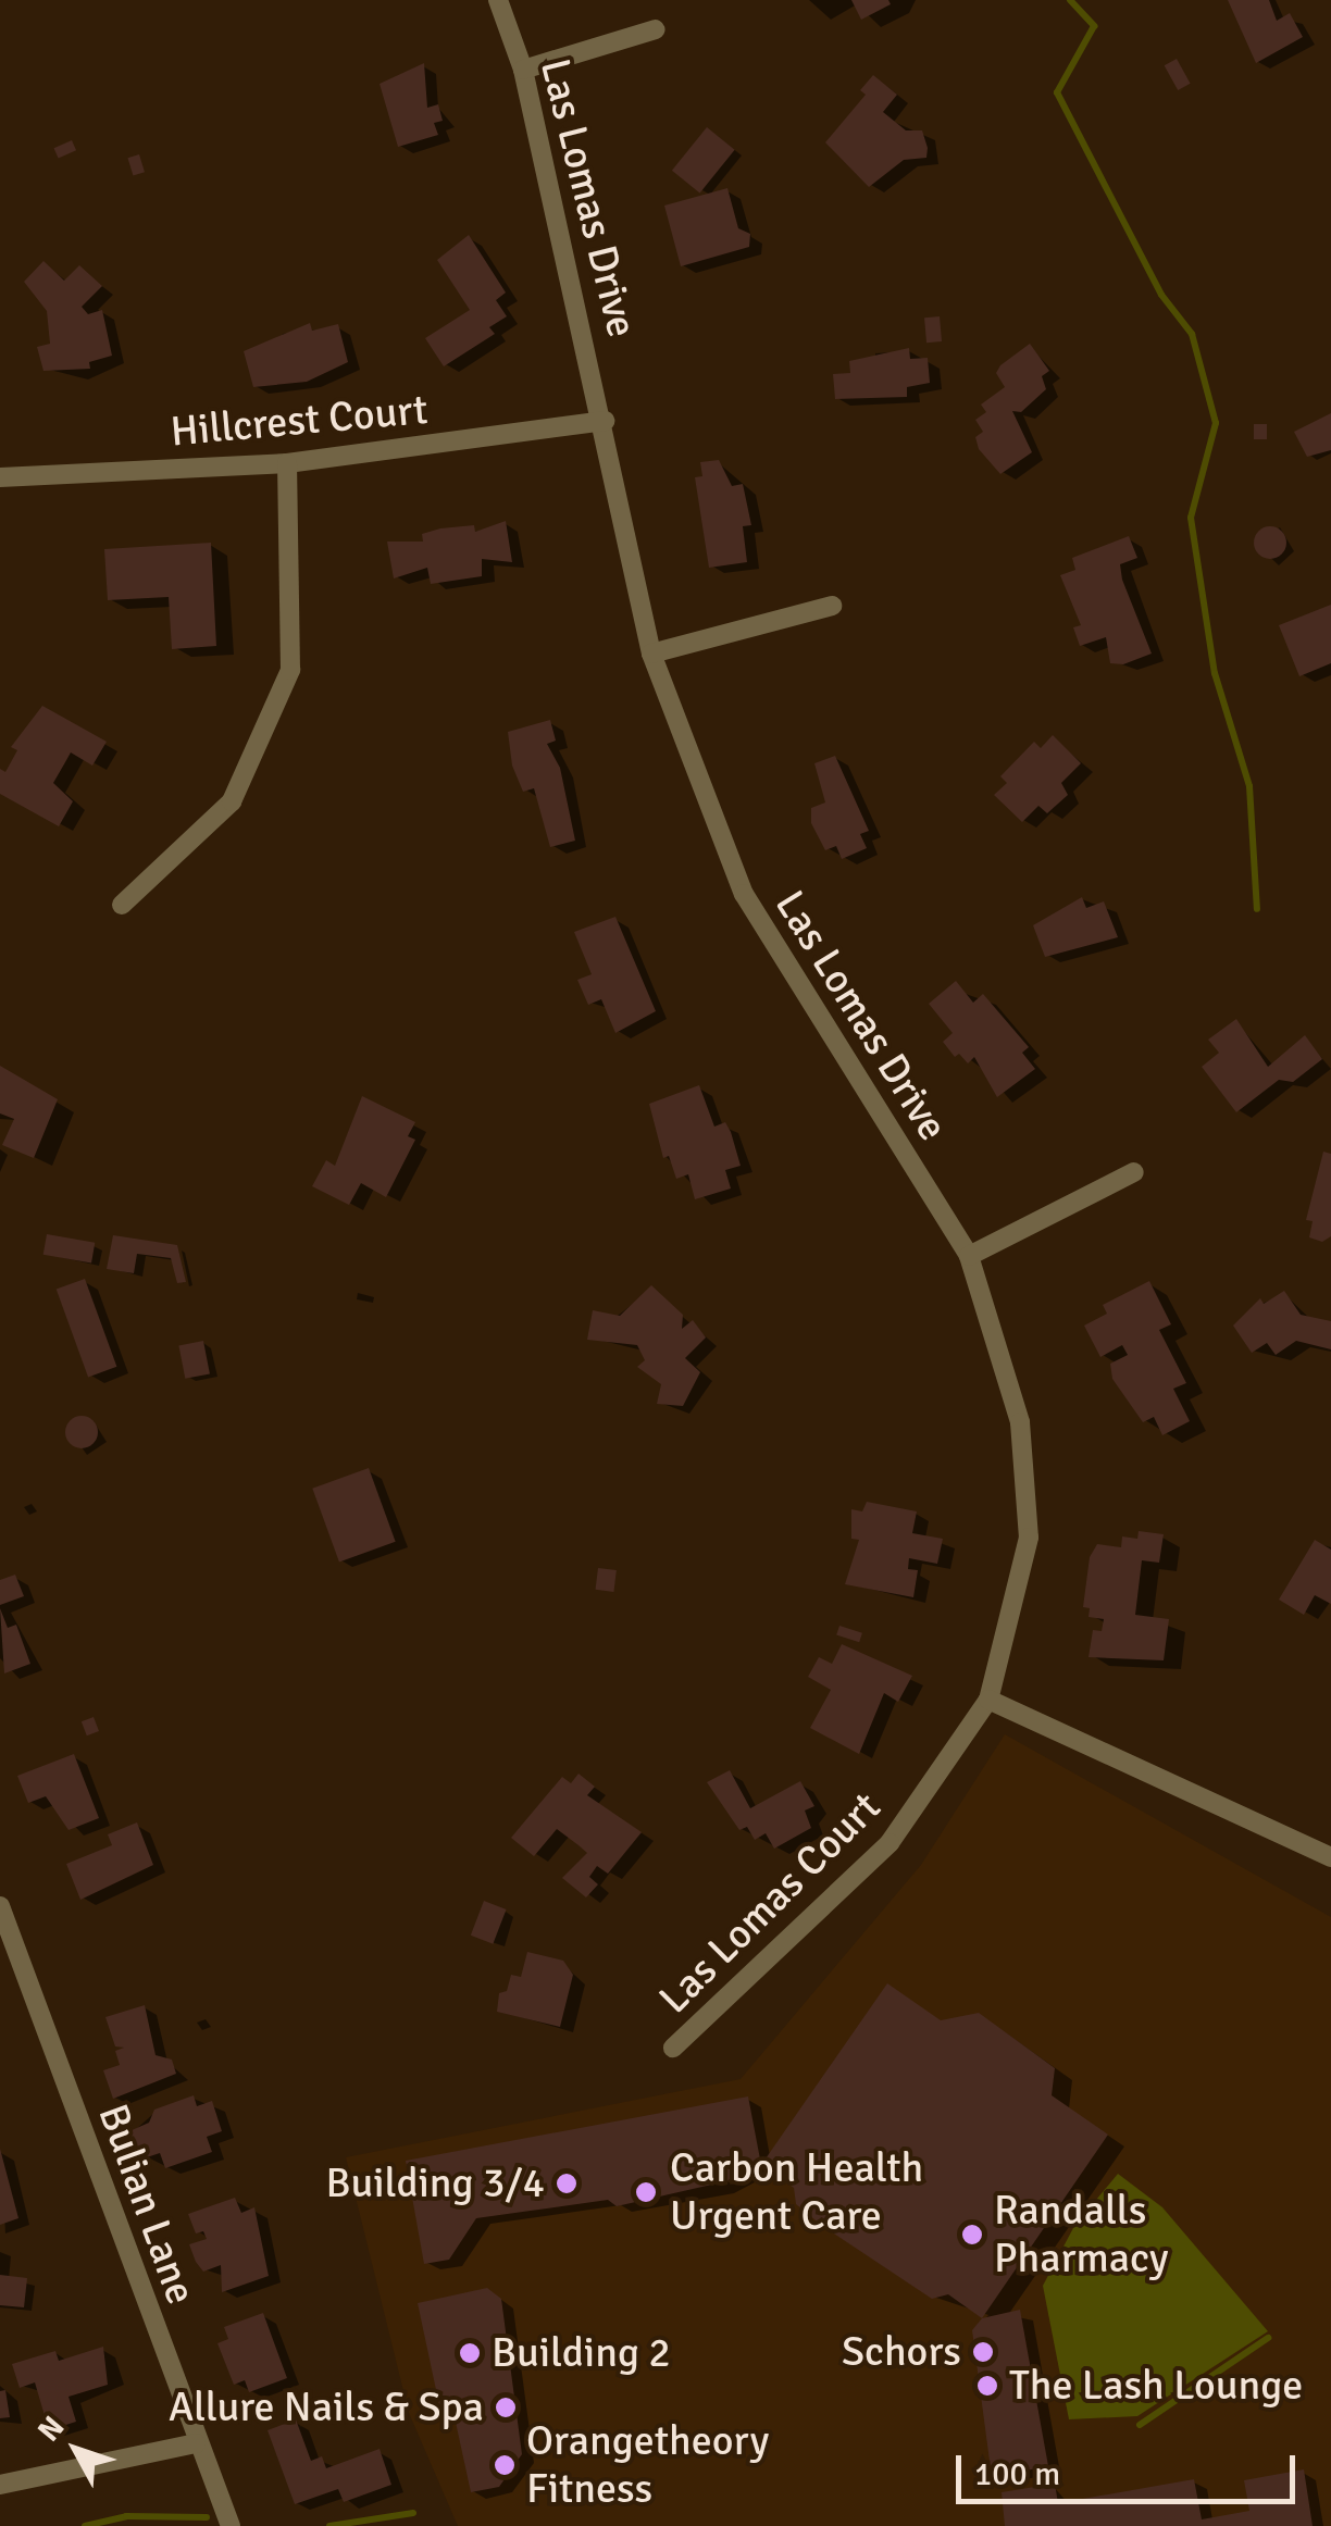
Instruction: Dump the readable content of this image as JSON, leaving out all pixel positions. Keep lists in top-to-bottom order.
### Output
{
  "streets": {
    "street": [
      "Las Lomas Drive",
      "Hillcrest Court",
      "Las Lomas Court",
      "Bulian Lane"
    ]
  },
  "crossings": [
    ["Las Lomas Drive", "Hillcrest Court"],
    ["Las Lomas Drive", "Las Lomas Court"]
  ],
  "places": [
    "Building 3/4",
    "Carbon Health Urgent Care",
    "Randalls Pharmacy",
    "Schors",
    "Building 2",
    "The Lash Lounge",
    "Allure Nails & Spa",
    "Orangetheory Fitness"
  ],
  "scale_bar": "100 m",
  "north": "top left"
}
